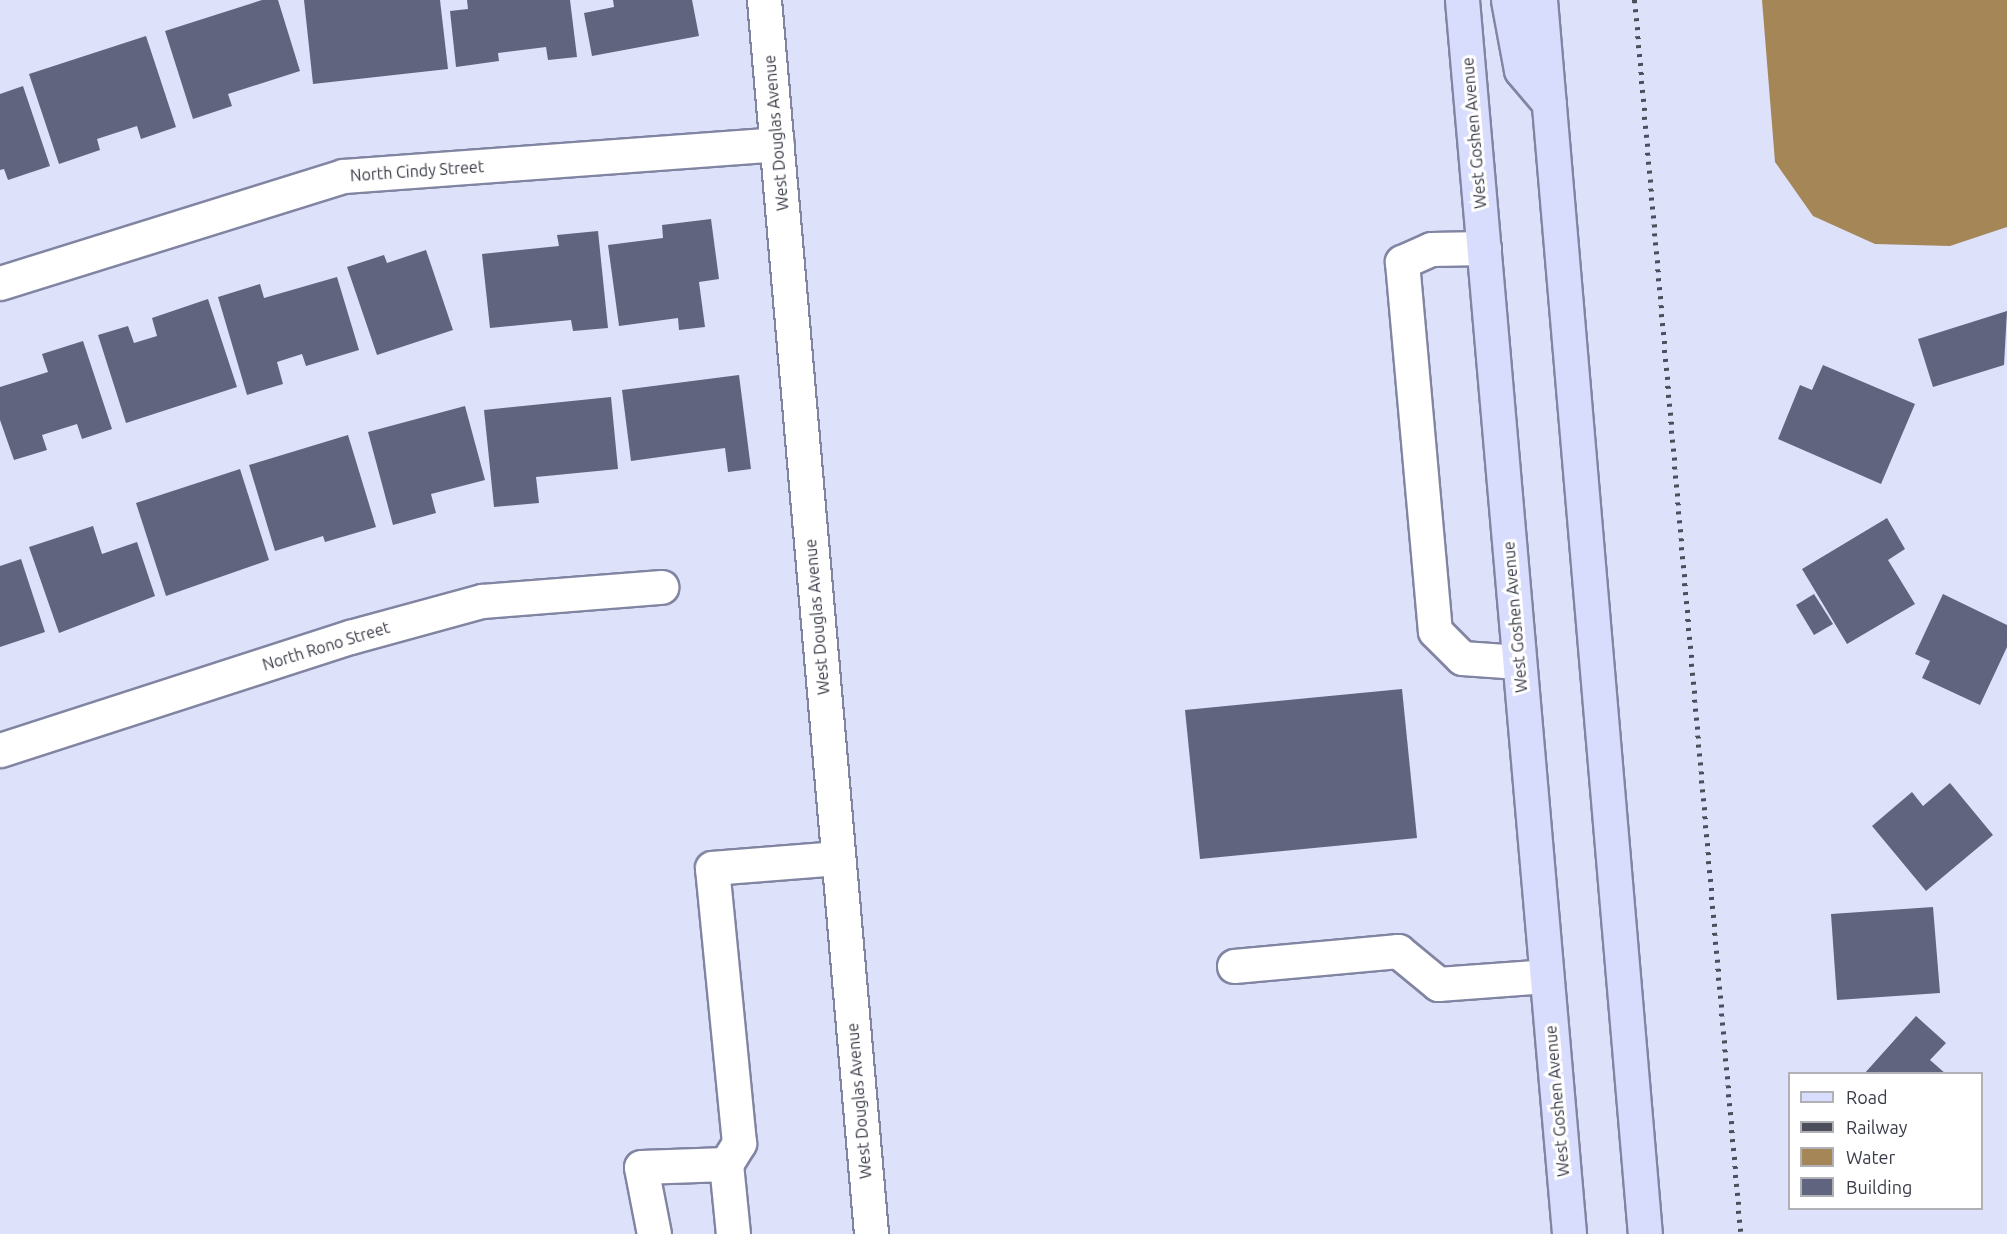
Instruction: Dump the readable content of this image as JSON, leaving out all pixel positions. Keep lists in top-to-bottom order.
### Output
{
  "streets": {
    "main road": ["West Goshen Avenue"],
    "street": ["West Douglas Avenue", "North Cindy Street", "North Rono Street"]
  },
  "crossings": [
    ["West Douglas Avenue", "North Cindy Street"]
  ],
  "legend": [
    "Road",
    "Railway",
    "Water",
    "Building"
  ]
}
